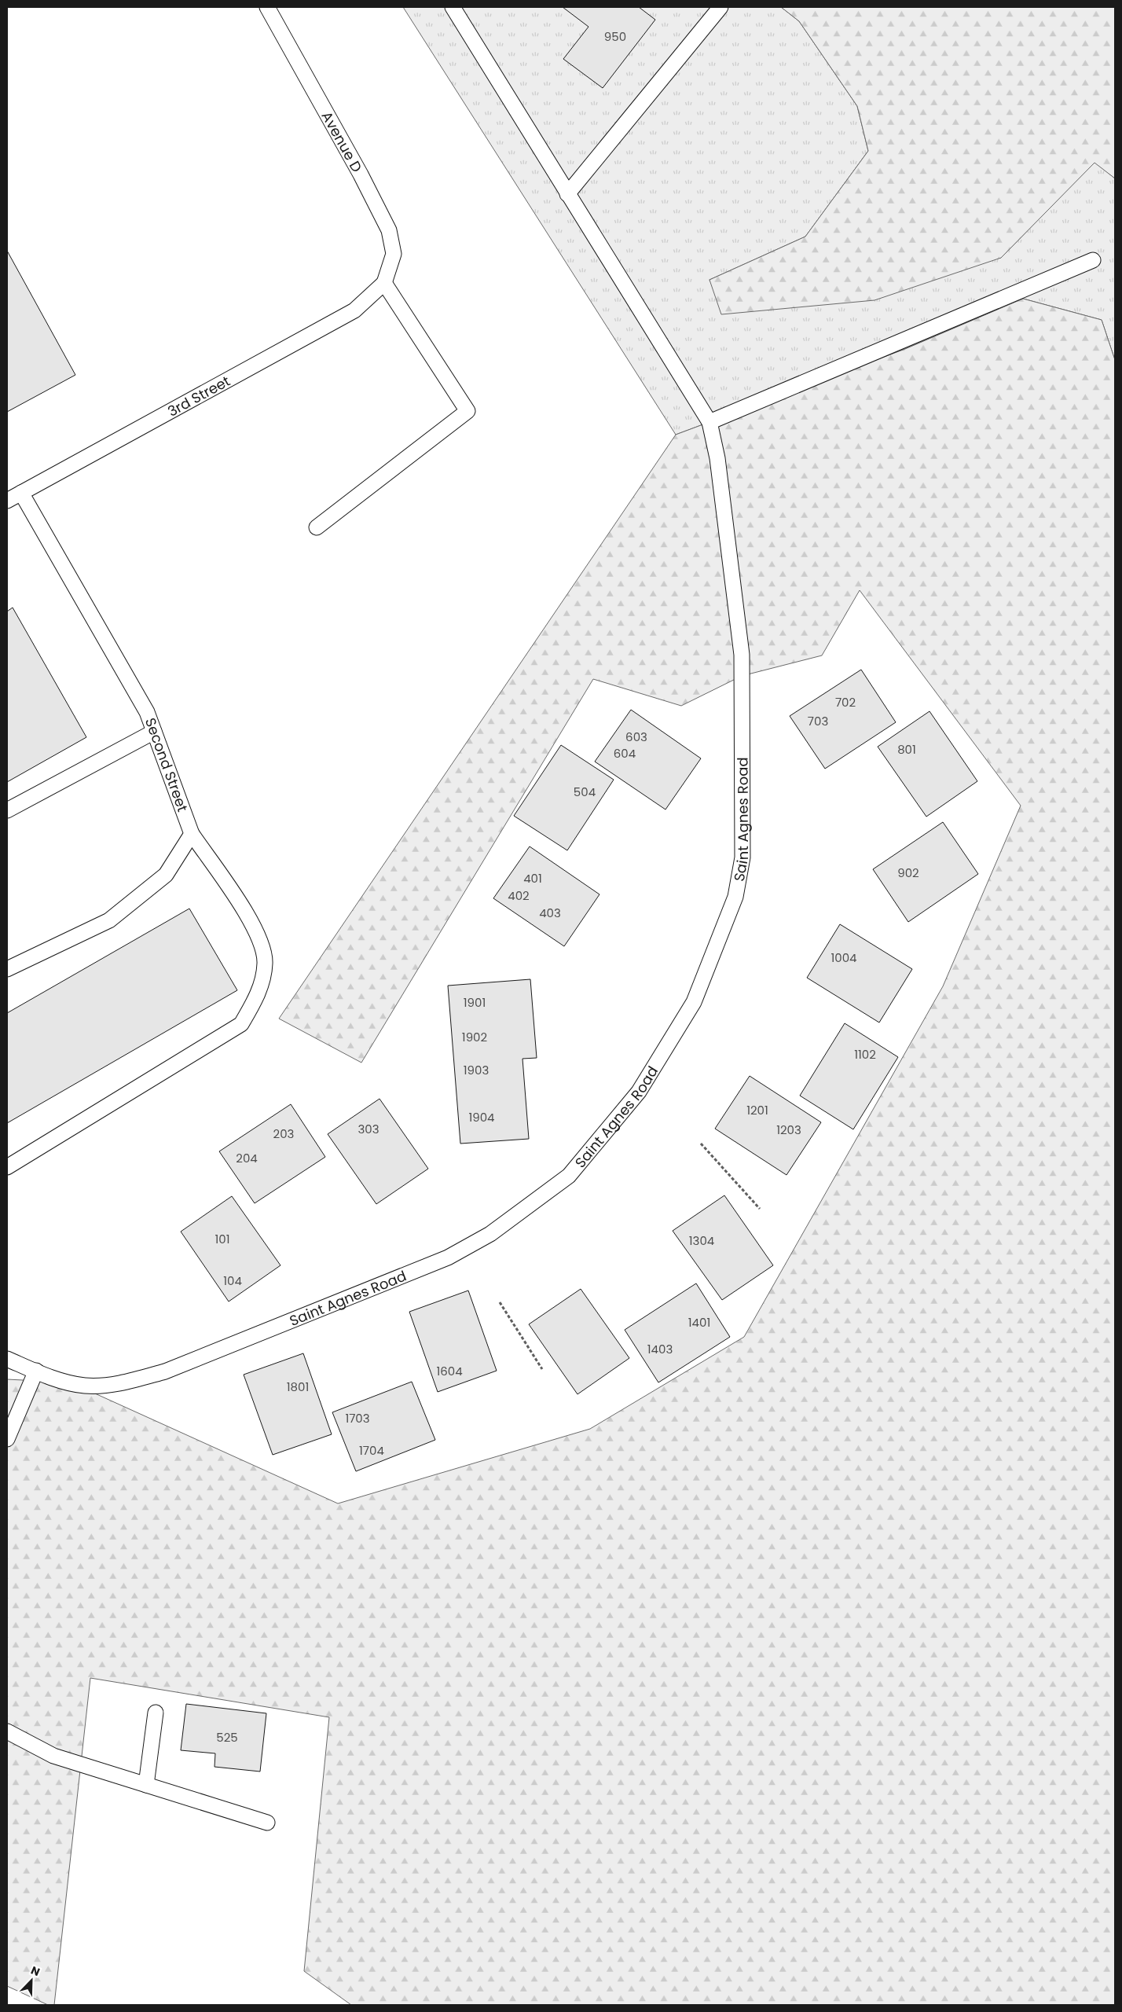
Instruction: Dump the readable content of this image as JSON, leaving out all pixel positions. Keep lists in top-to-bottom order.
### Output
{
  "streets": {
    "lane": [
      "Avenue D",
      "3rd Street",
      "Second Street",
      "Saint Agnes Road"
    ]
  },
  "crossings": [
    ["Avenue D", "3rd Street"],
    ["3rd Street", "Second Street"]
  ],
  "house_numbers": [
    "950",
    "702",
    "703",
    "603",
    "801",
    "604",
    "504",
    "902",
    "401",
    "402",
    "403",
    "1004",
    "1901",
    "1902",
    "1102",
    "1903",
    "1201",
    "1904",
    "303",
    "1203",
    "203",
    "204",
    "101",
    "1304",
    "104",
    "1401",
    "1403",
    "1604",
    "1801",
    "1703",
    "1704",
    "525"
  ],
  "north": "top right"
}
